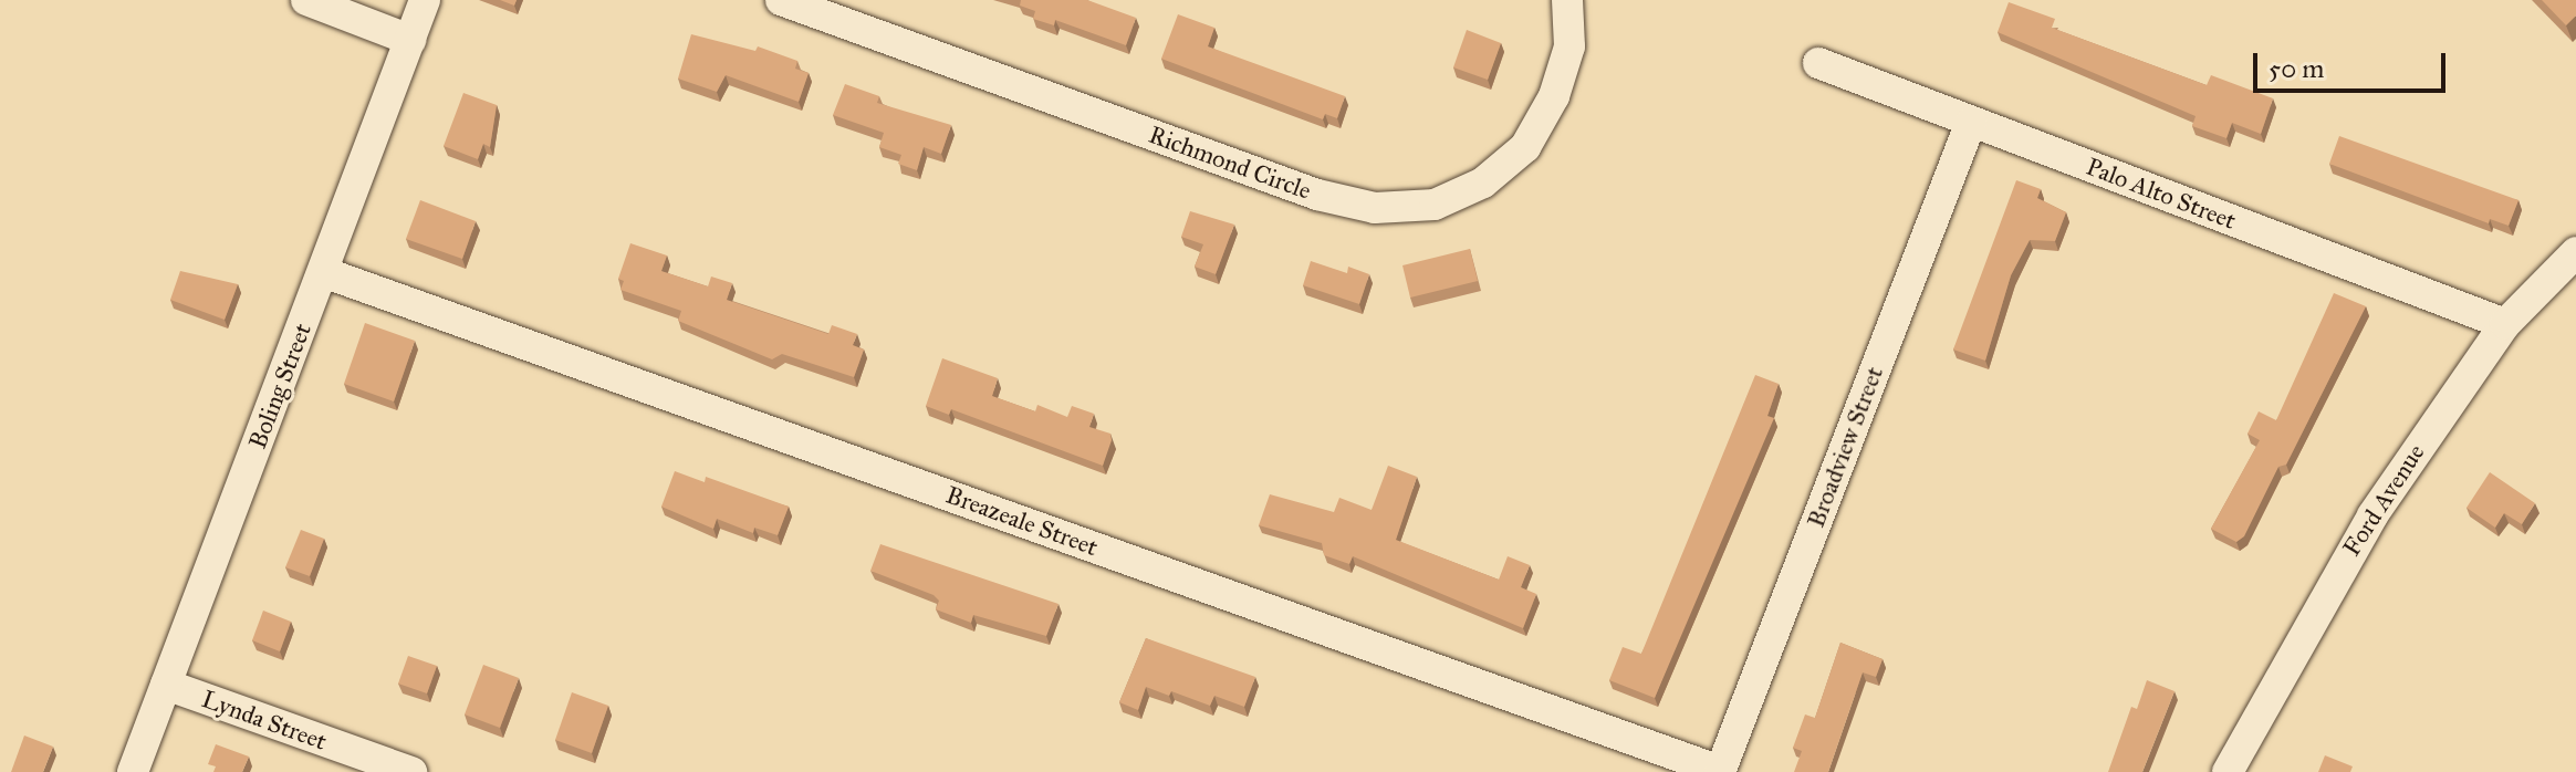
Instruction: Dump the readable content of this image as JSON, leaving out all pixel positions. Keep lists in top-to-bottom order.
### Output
{
  "streets": {
    "street": [
      "Richmond Circle",
      "Palo Alto Street",
      "Boling Street",
      "Broadview Street",
      "Ford Avenue",
      "Breazeale Street",
      "Lynda Street"
    ]
  },
  "crossings": [
    ["Palo Alto Street", "Broadview Street"],
    ["Palo Alto Street", "Ford Avenue"],
    ["Boling Street", "Breazeale Street"],
    ["Boling Street", "Lynda Street"],
    ["Broadview Street", "Breazeale Street"]
  ],
  "scale_bar": "50 m"
}
